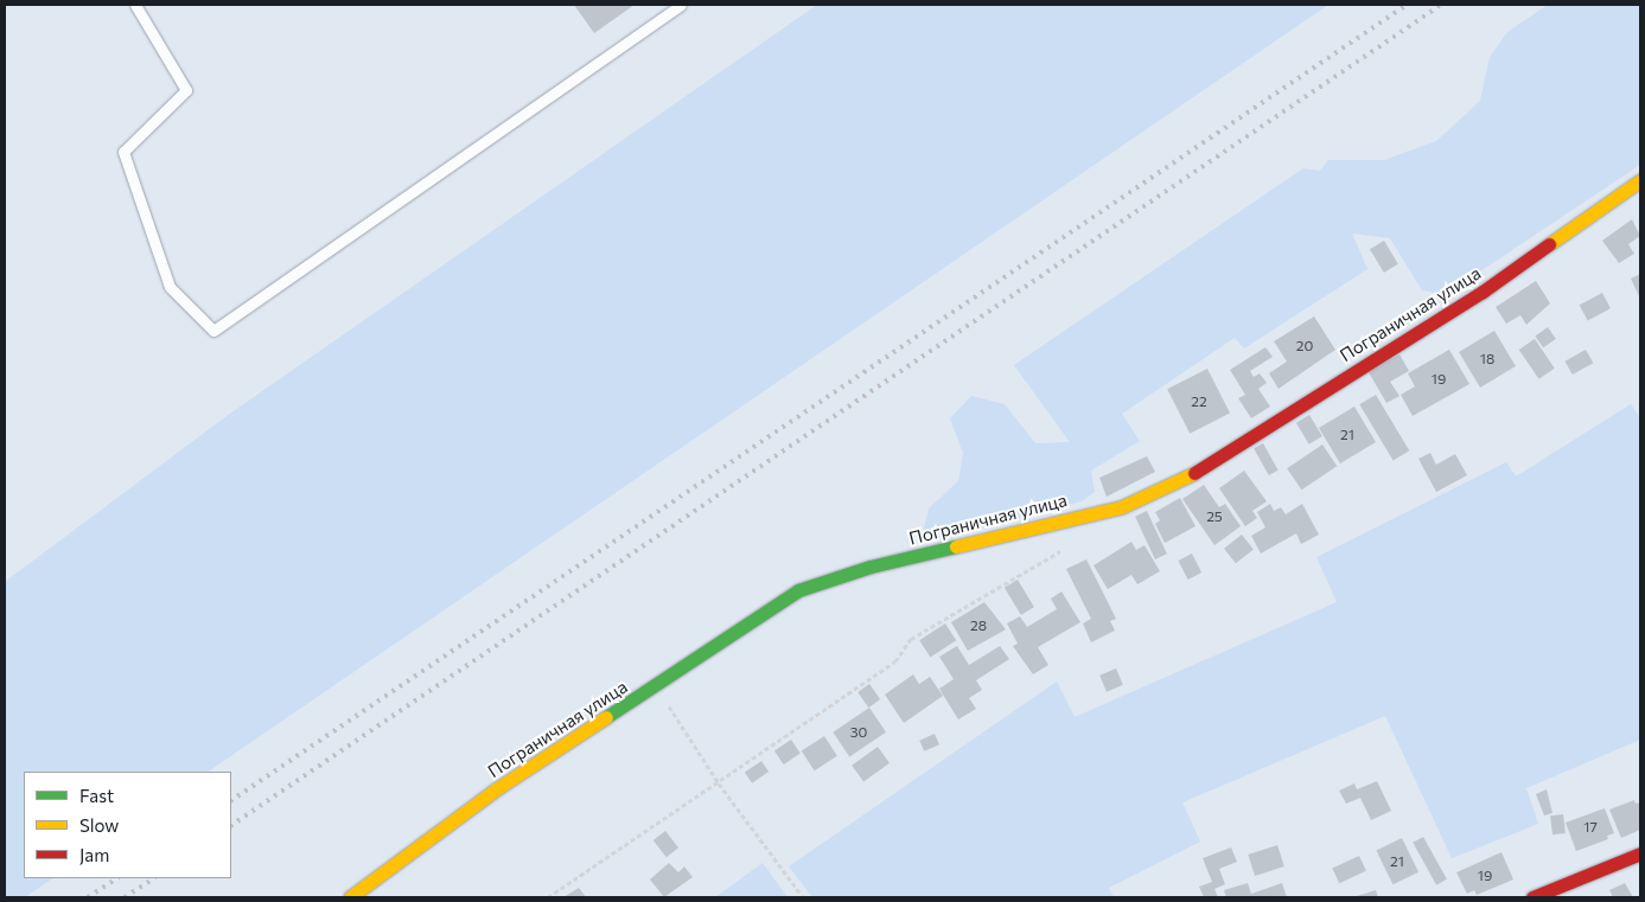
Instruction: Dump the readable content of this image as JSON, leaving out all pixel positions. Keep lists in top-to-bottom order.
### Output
{
  "streets": {
    "street": ["Пограничная улица"]
  },
  "house_numbers": [
    "20",
    "18",
    "19",
    "22",
    "21",
    "25",
    "28",
    "30",
    "17",
    "21",
    "19"
  ],
  "legend": ["Fast", "Slow", "Jam"]
}
